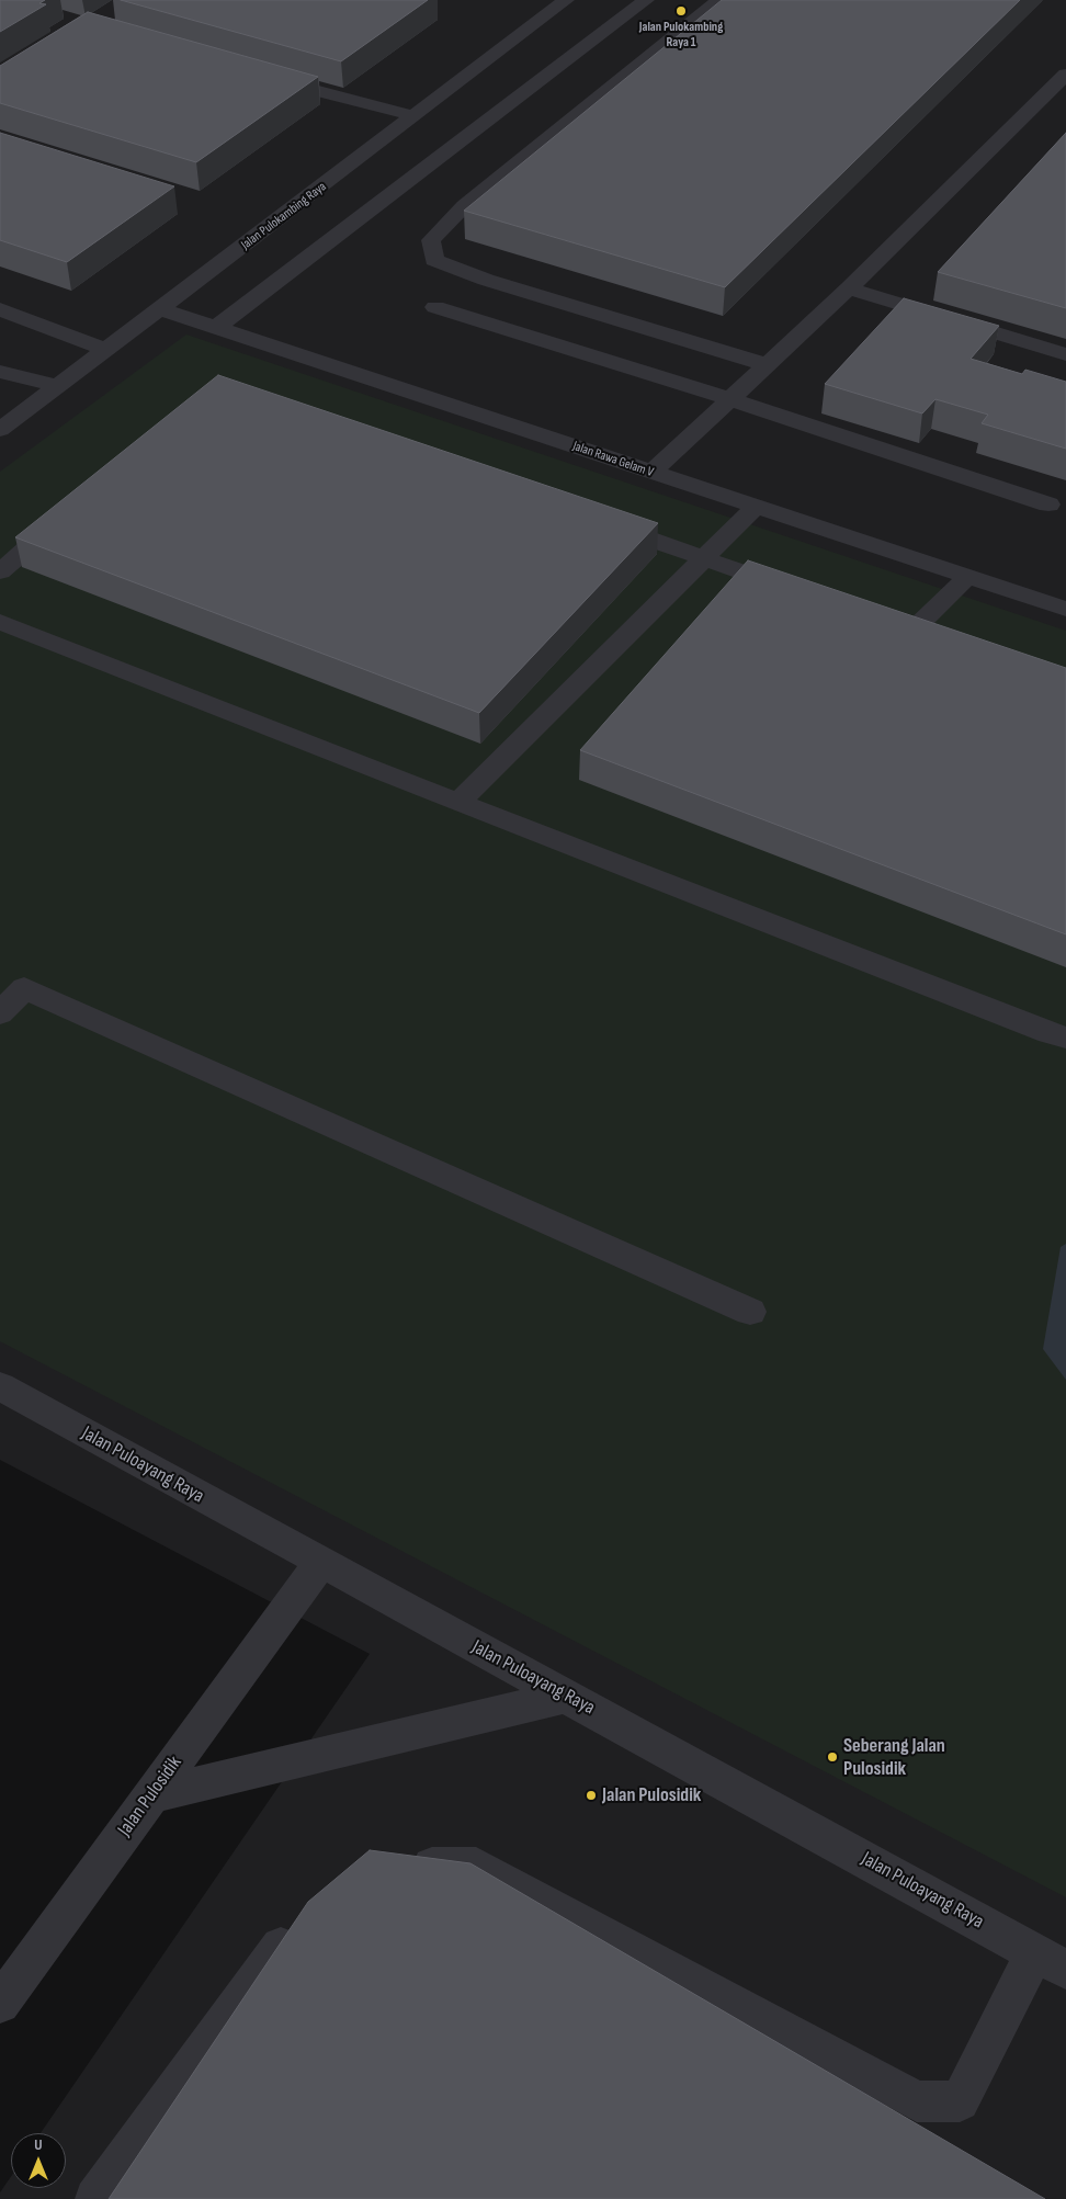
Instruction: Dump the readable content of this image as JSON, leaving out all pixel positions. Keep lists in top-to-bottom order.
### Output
{
  "streets": {
    "street": [
      "Jalan Pulokambing Raya",
      "Jalan Rawa Gelam V",
      "Jalan Puloayang Raya",
      "Jalan Pulosidik"
    ]
  },
  "crossings": [
    ["Jalan Pulokambing Raya", "Jalan Rawa Gelam V"],
    ["Jalan Puloayang Raya", "Jalan Pulosidik"]
  ],
  "places": ["Jalan Pulokambing Raya 1", "Seberang Jalan Pulosidik", "Jalan Pulosidik"],
  "north": "top"
}
